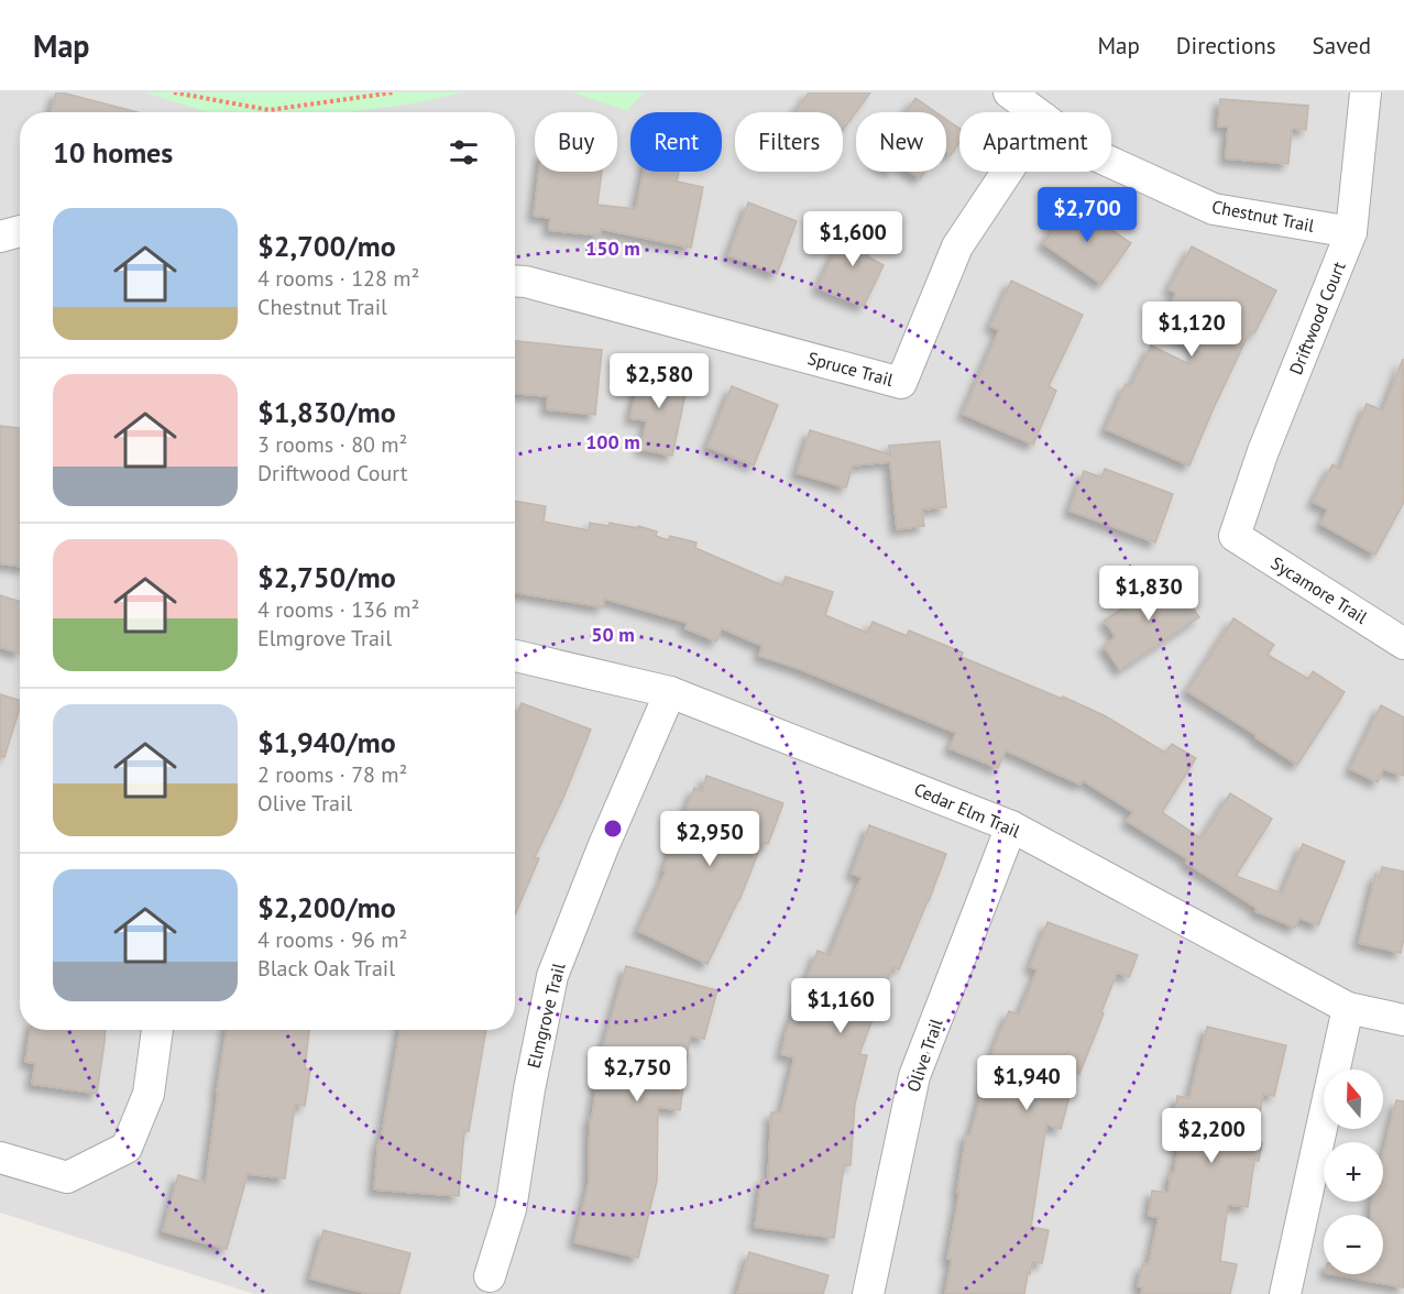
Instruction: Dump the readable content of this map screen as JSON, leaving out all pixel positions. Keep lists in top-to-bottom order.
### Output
{
  "streets": {
    "street": [
      "Chestnut Trail",
      "Driftwood Court",
      "Spruce Trail",
      "Sycamore Trail",
      "Cedar Elm Trail",
      "Elmgrove Trail",
      "Olive Trail"
    ]
  },
  "crossings": [
    ["Chestnut Trail", "Driftwood Court"],
    ["Driftwood Court", "Sycamore Trail"],
    ["Cedar Elm Trail", "Elmgrove Trail"],
    ["Cedar Elm Trail", "Olive Trail"]
  ],
  "north": "top",
  "page": {
    "header": "Map",
    "nav": ["Map", "Directions", "Saved"],
    "chip": [
      "Buy",
      "Rent",
      "Filters",
      "New",
      "Apartment"
    ],
    "heading": "10 homes",
    "price": [
      "$2,700",
      "$1,600",
      "$1,120",
      "$2,580",
      "$1,830",
      "$2,950",
      "$1,160",
      "$2,750",
      "$1,940",
      "$2,200"
    ],
    "list": [
      {
        "name": "$2,700/mo",
        "note": "4 rooms · 128 m² · Chestnut Trail"
      },
      {
        "name": "$1,830/mo",
        "note": "3 rooms · 80 m² · Driftwood Court"
      },
      {
        "name": "$2,750/mo",
        "note": "4 rooms · 136 m² · Elmgrove Trail"
      },
      {
        "name": "$1,940/mo",
        "note": "2 rooms · 78 m² · Olive Trail"
      },
      {
        "name": "$2,200/mo",
        "note": "4 rooms · 96 m² · Black Oak Trail"
      }
    ],
    "map_buttons": ["+", "−"]
  },
  "rings": ["150 m", "100 m", "50 m"]
}
